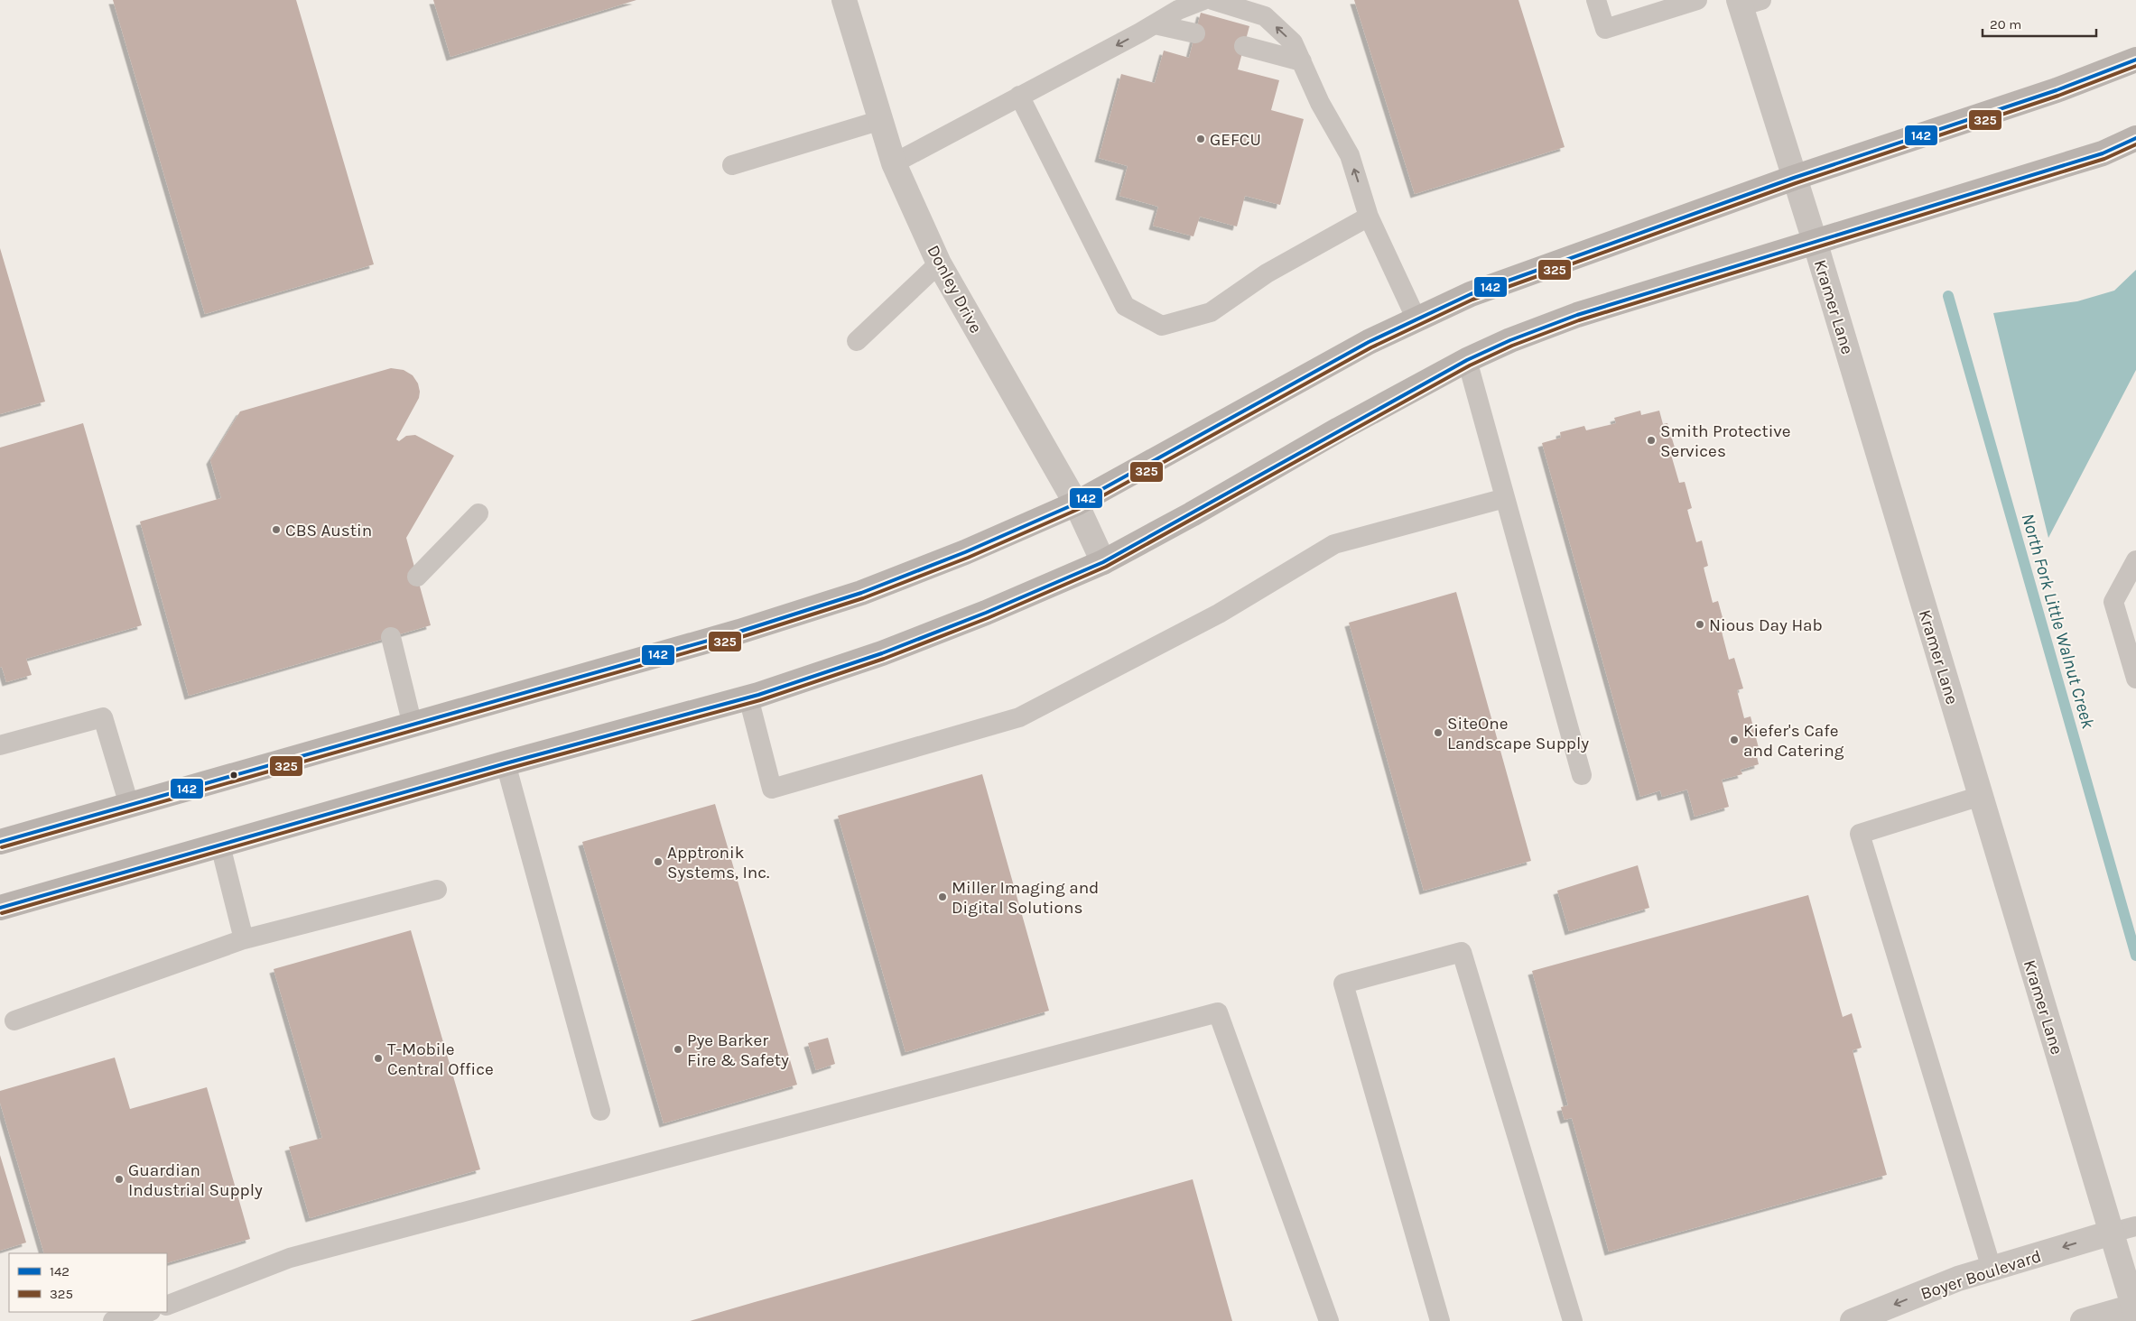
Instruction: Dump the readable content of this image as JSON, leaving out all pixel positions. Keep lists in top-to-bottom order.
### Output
{
  "streets": {
    "street": ["Donley Drive", "Kramer Lane", "Boyer Boulevard"]
  },
  "crossings": [
    ["Kramer Lane", "Boyer Boulevard"]
  ],
  "one_way": ["Boyer Boulevard"],
  "water": ["North Fork Little Walnut Creek"],
  "places": [
    "GEFCU",
    "Smith Protective Services",
    "CBS Austin",
    "Nious Day Hab",
    "SiteOne Landscape Supply",
    "Kiefer's Cafe and Catering",
    "Apptronik Systems, Inc.",
    "Miller Imaging and Digital Solutions",
    "Pye Barker Fire & Safety",
    "T-Mobile Central Office",
    "Guardian Industrial Supply"
  ],
  "lines": ["transit line 142", "transit line 325"],
  "legend": ["142", "325"],
  "scale_bar": "20 m"
}
